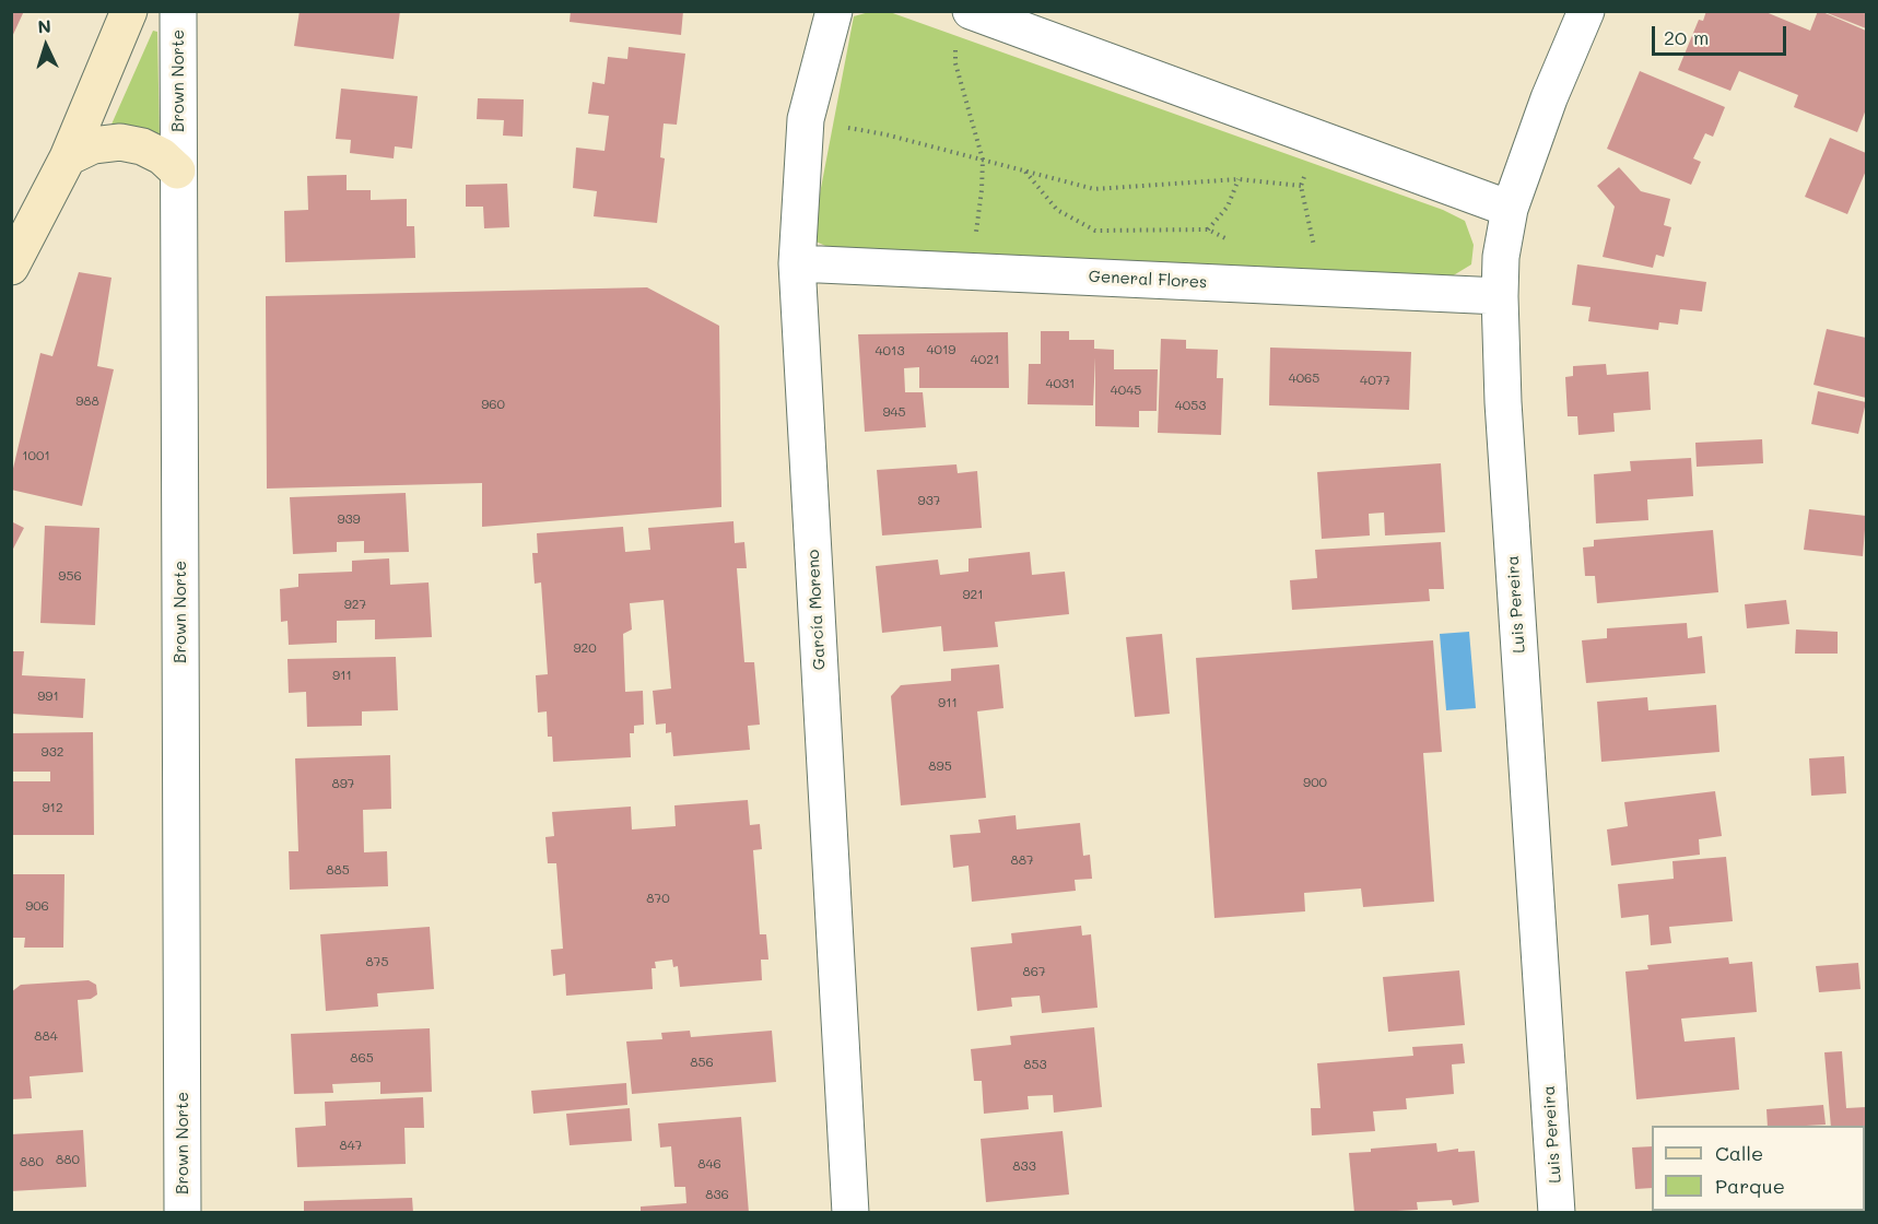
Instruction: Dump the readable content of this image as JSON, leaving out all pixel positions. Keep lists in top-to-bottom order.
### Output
{
  "streets": {
    "street": [
      "Brown Norte",
      "General Flores",
      "Luis Pereira",
      "García Moreno"
    ]
  },
  "crossings": [
    ["General Flores", "Luis Pereira"],
    ["General Flores", "García Moreno"]
  ],
  "house_numbers": [
    "4019",
    "4013",
    "4021",
    "4065",
    "4077",
    "4031",
    "4045",
    "988",
    "960",
    "4053",
    "945",
    "1001",
    "937",
    "939",
    "956",
    "921",
    "927",
    "920",
    "911",
    "991",
    "911",
    "932",
    "895",
    "900",
    "897",
    "912",
    "887",
    "885",
    "870",
    "906",
    "875",
    "867",
    "884",
    "865",
    "856",
    "853",
    "847",
    "880",
    "880",
    "846",
    "833",
    "836"
  ],
  "legend": ["Calle", "Parque"],
  "scale_bar": "20 m",
  "north": "top"
}
